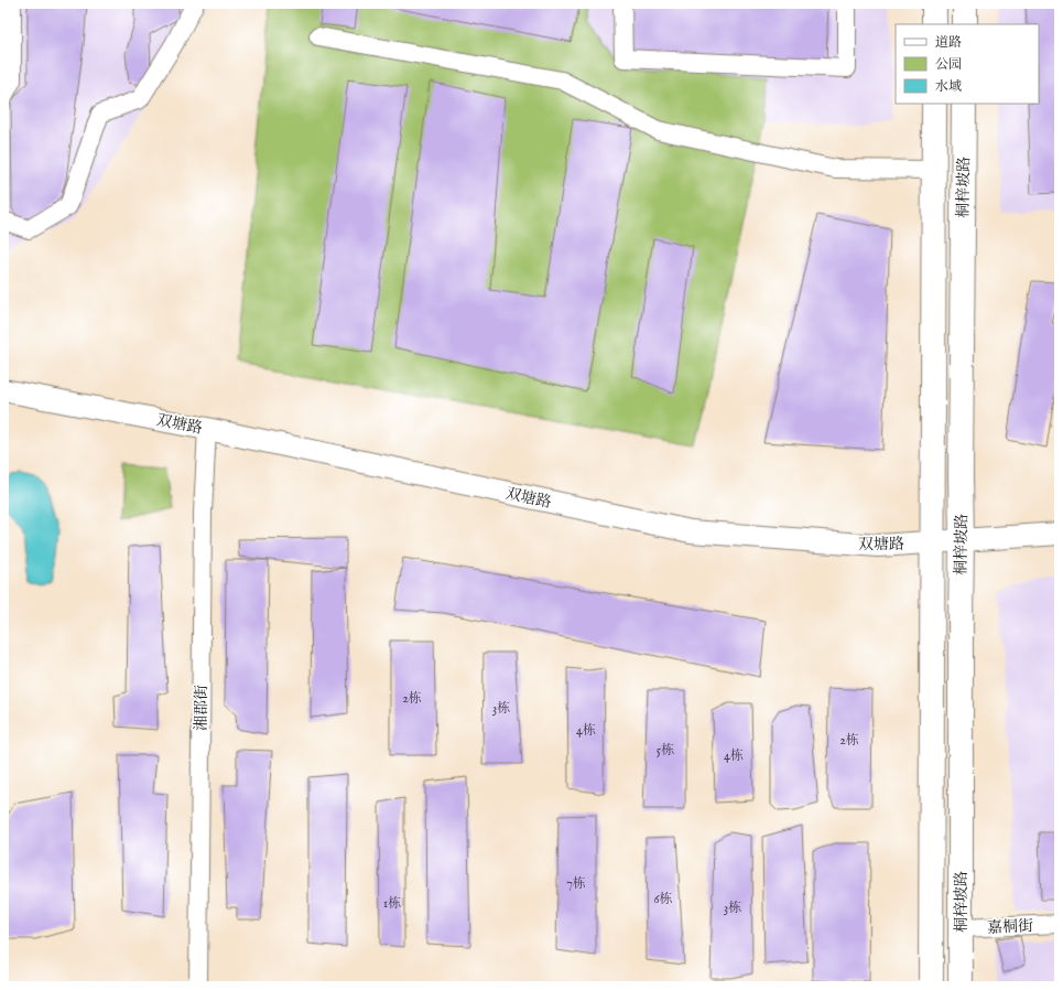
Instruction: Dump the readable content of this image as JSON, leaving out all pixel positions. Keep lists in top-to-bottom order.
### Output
{
  "streets": {
    "main road": ["桐梓坡路"],
    "street": ["双塘路", "湘郡街", "嘉桐街"]
  },
  "crossings": [
    ["桐梓坡路", "双塘路"],
    ["桐梓坡路", "嘉桐街"],
    ["双塘路", "湘郡街"]
  ],
  "house_numbers": [
    "2栋",
    "3栋",
    "4栋",
    "2栋",
    "5栋",
    "4栋",
    "7栋",
    "6栋",
    "1栋",
    "3栋"
  ],
  "legend": ["道路", "公园", "水域"]
}
